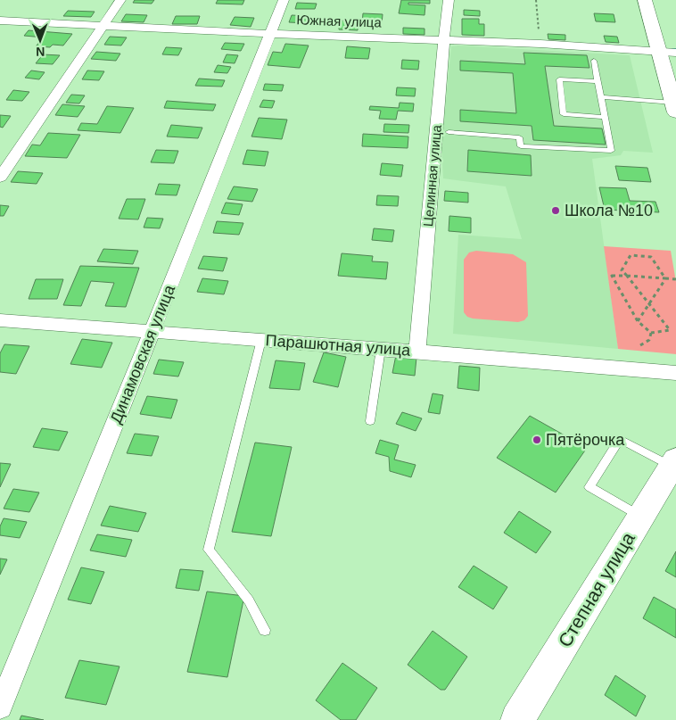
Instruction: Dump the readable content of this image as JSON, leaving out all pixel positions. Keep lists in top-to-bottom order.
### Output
{
  "streets": {
    "street": [
      "Южная улица",
      "Целинная улица",
      "Парашютная улица",
      "Динамовская улица",
      "Степная улица"
    ]
  },
  "crossings": [
    ["Южная улица", "Целинная улица"],
    ["Южная улица", "Динамовская улица"],
    ["Целинная улица", "Парашютная улица"],
    ["Парашютная улица", "Динамовская улица"]
  ],
  "places": ["Школа №10", "Пятёрочка"],
  "north": "bottom"
}
